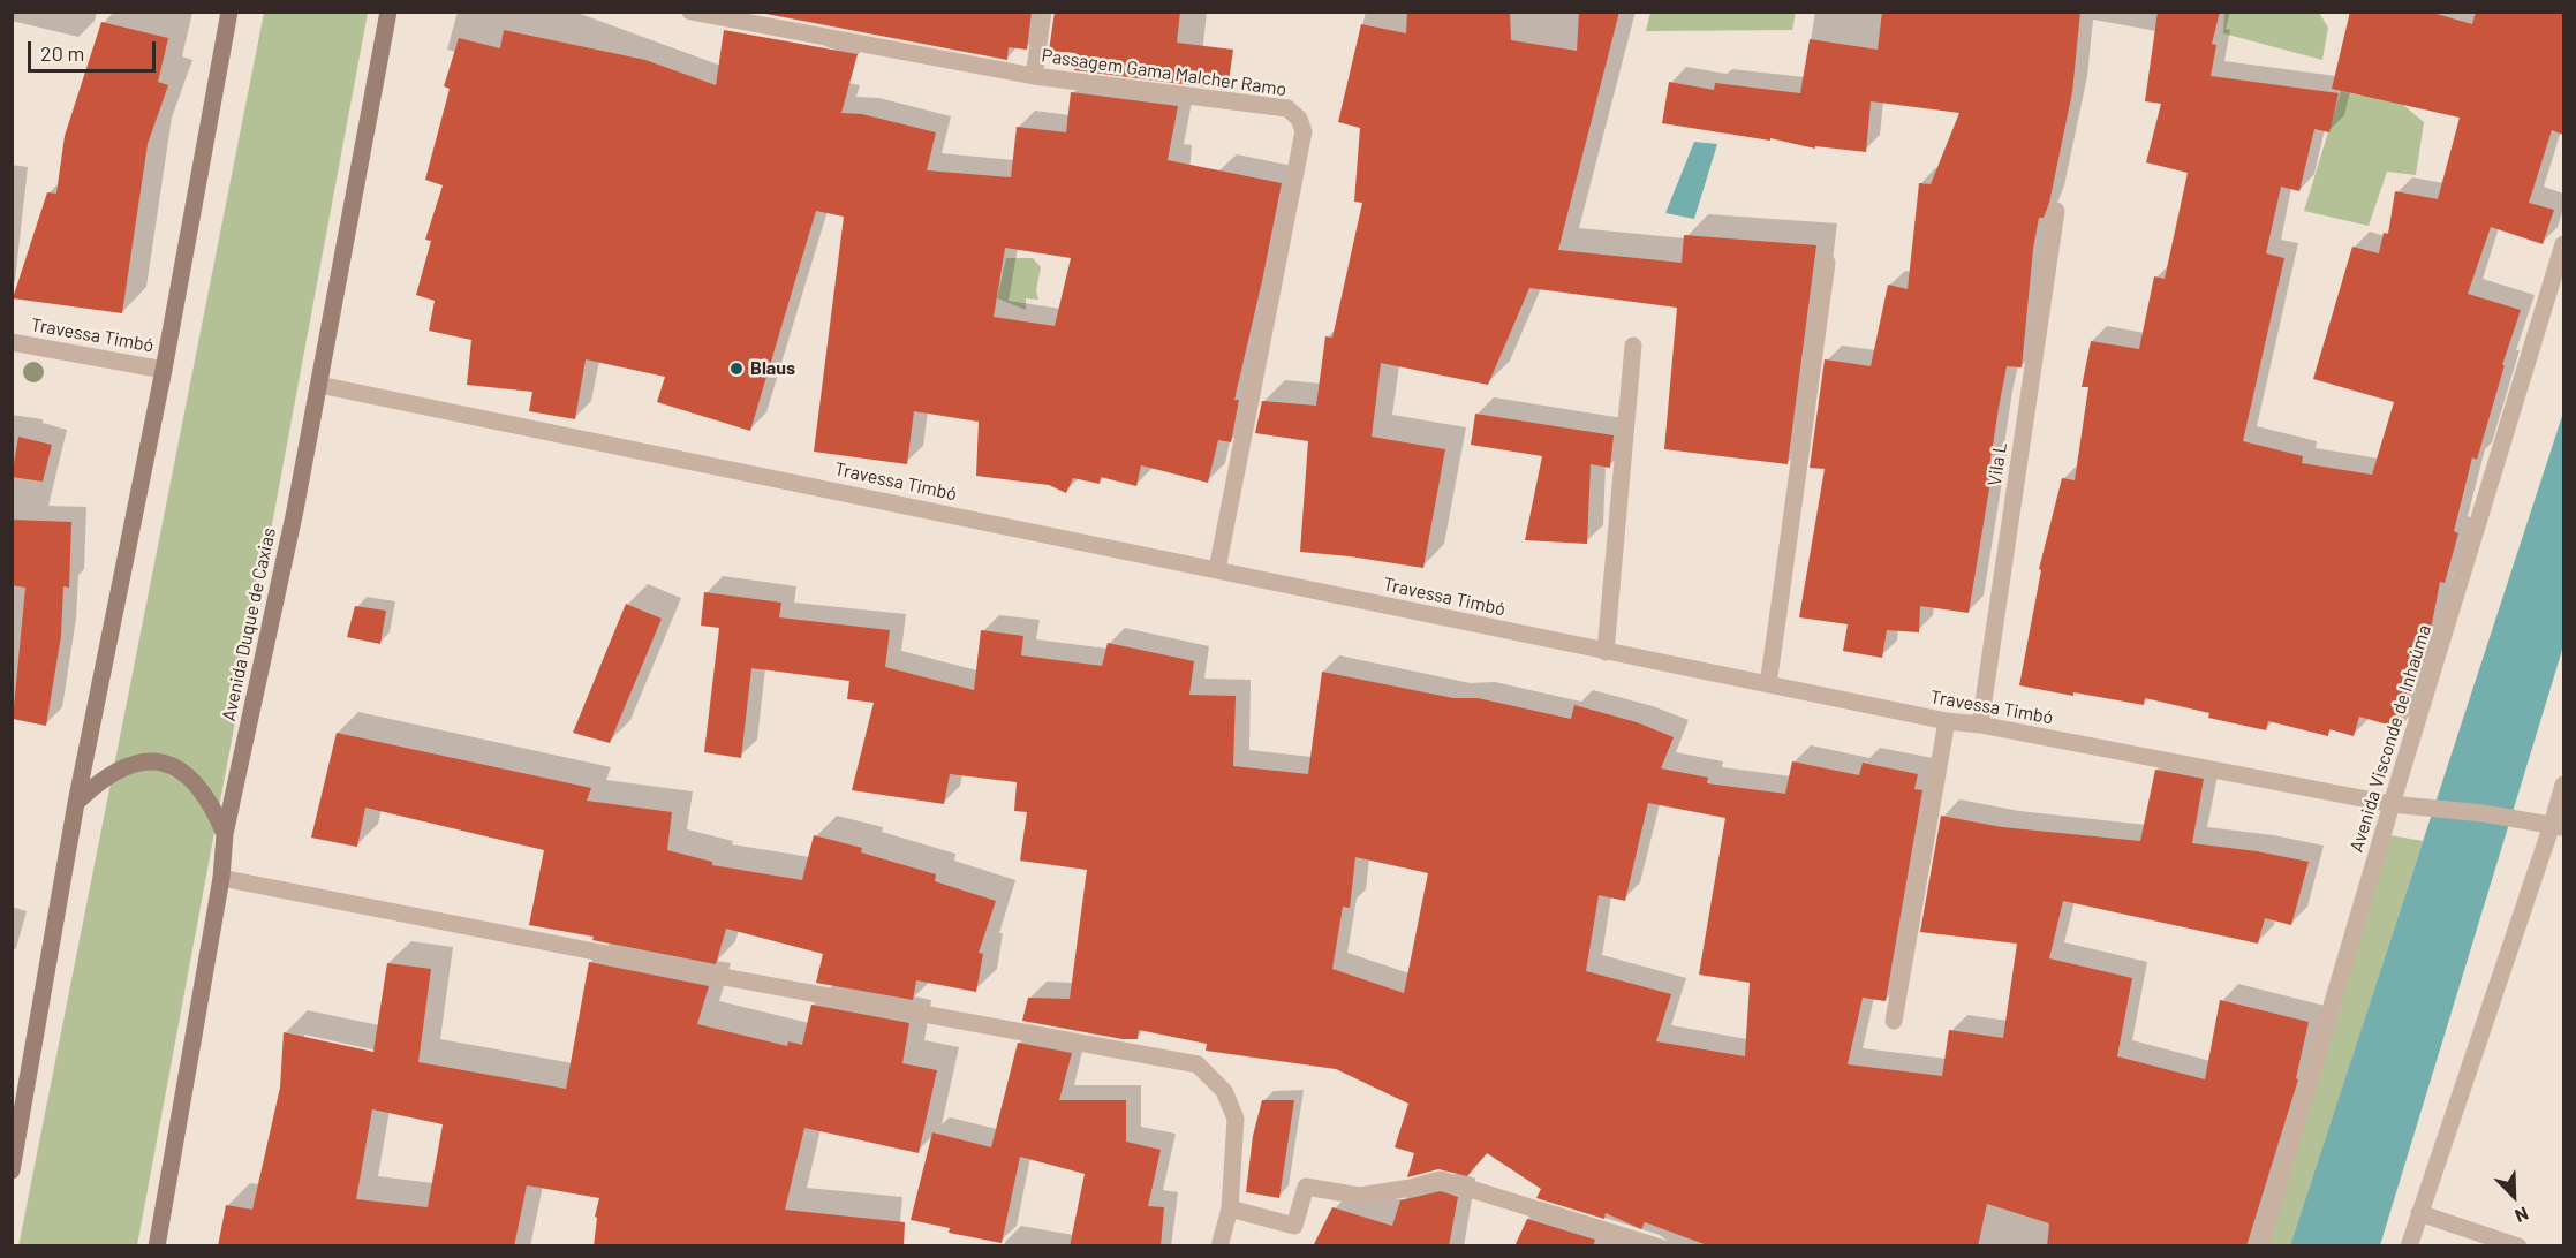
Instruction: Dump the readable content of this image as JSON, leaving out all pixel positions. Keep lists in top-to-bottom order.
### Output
{
  "streets": {
    "main road": ["Avenida Duque de Caxias"],
    "street": [
      "Passagem Gama Malcher Ramo",
      "Travessa Timbó",
      "Vila L",
      "Avenida Visconde de Inhaúma"
    ]
  },
  "crossings": [
    ["Passagem Gama Malcher Ramo", "Travessa Timbó"],
    ["Travessa Timbó", "Vila L"],
    ["Travessa Timbó", "Avenida Duque de Caxias"],
    ["Travessa Timbó", "Avenida Visconde de Inhaúma"]
  ],
  "places": ["Blaus"],
  "scale_bar": "20 m",
  "north": "bottom right"
}
